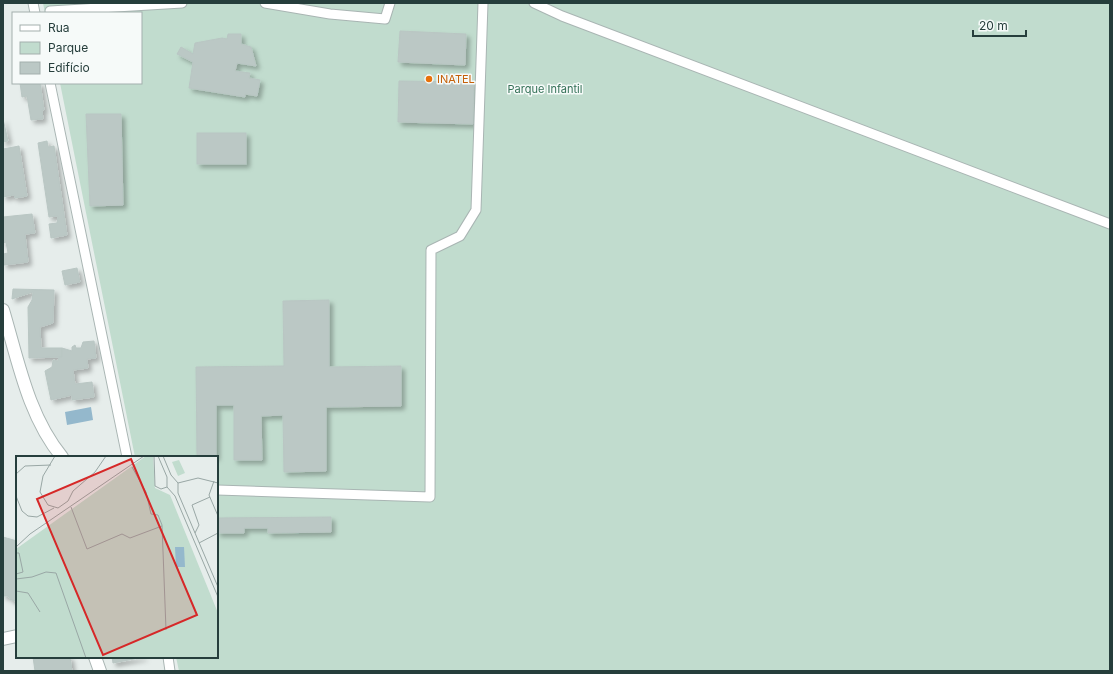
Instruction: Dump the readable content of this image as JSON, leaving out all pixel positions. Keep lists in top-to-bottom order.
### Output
{
  "parks": ["Parque Infantil"],
  "places": ["INATEL"],
  "legend": ["Rua", "Parque", "Edifício"],
  "scale_bar": "20 m"
}
